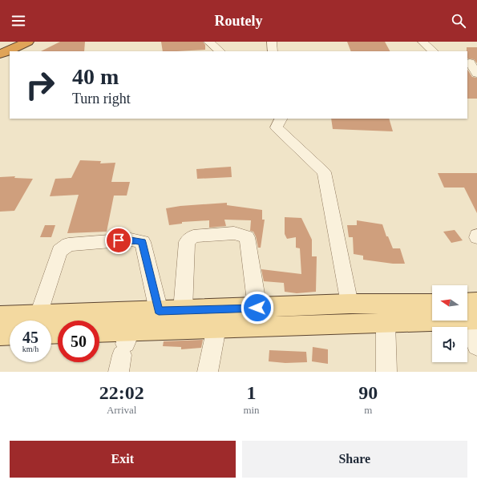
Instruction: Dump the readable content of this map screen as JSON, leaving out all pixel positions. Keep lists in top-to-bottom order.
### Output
{
  "north": "left",
  "page": {
    "header": "Routely",
    "turn": ["40 m", "Turn right"],
    "speed": "45 km/h",
    "limit": "50",
    "eta": [
      "22:02",
      "Arrival",
      "1",
      "min",
      "90",
      "m"
    ],
    "buttons": ["Exit", "Share"]
  }
}
